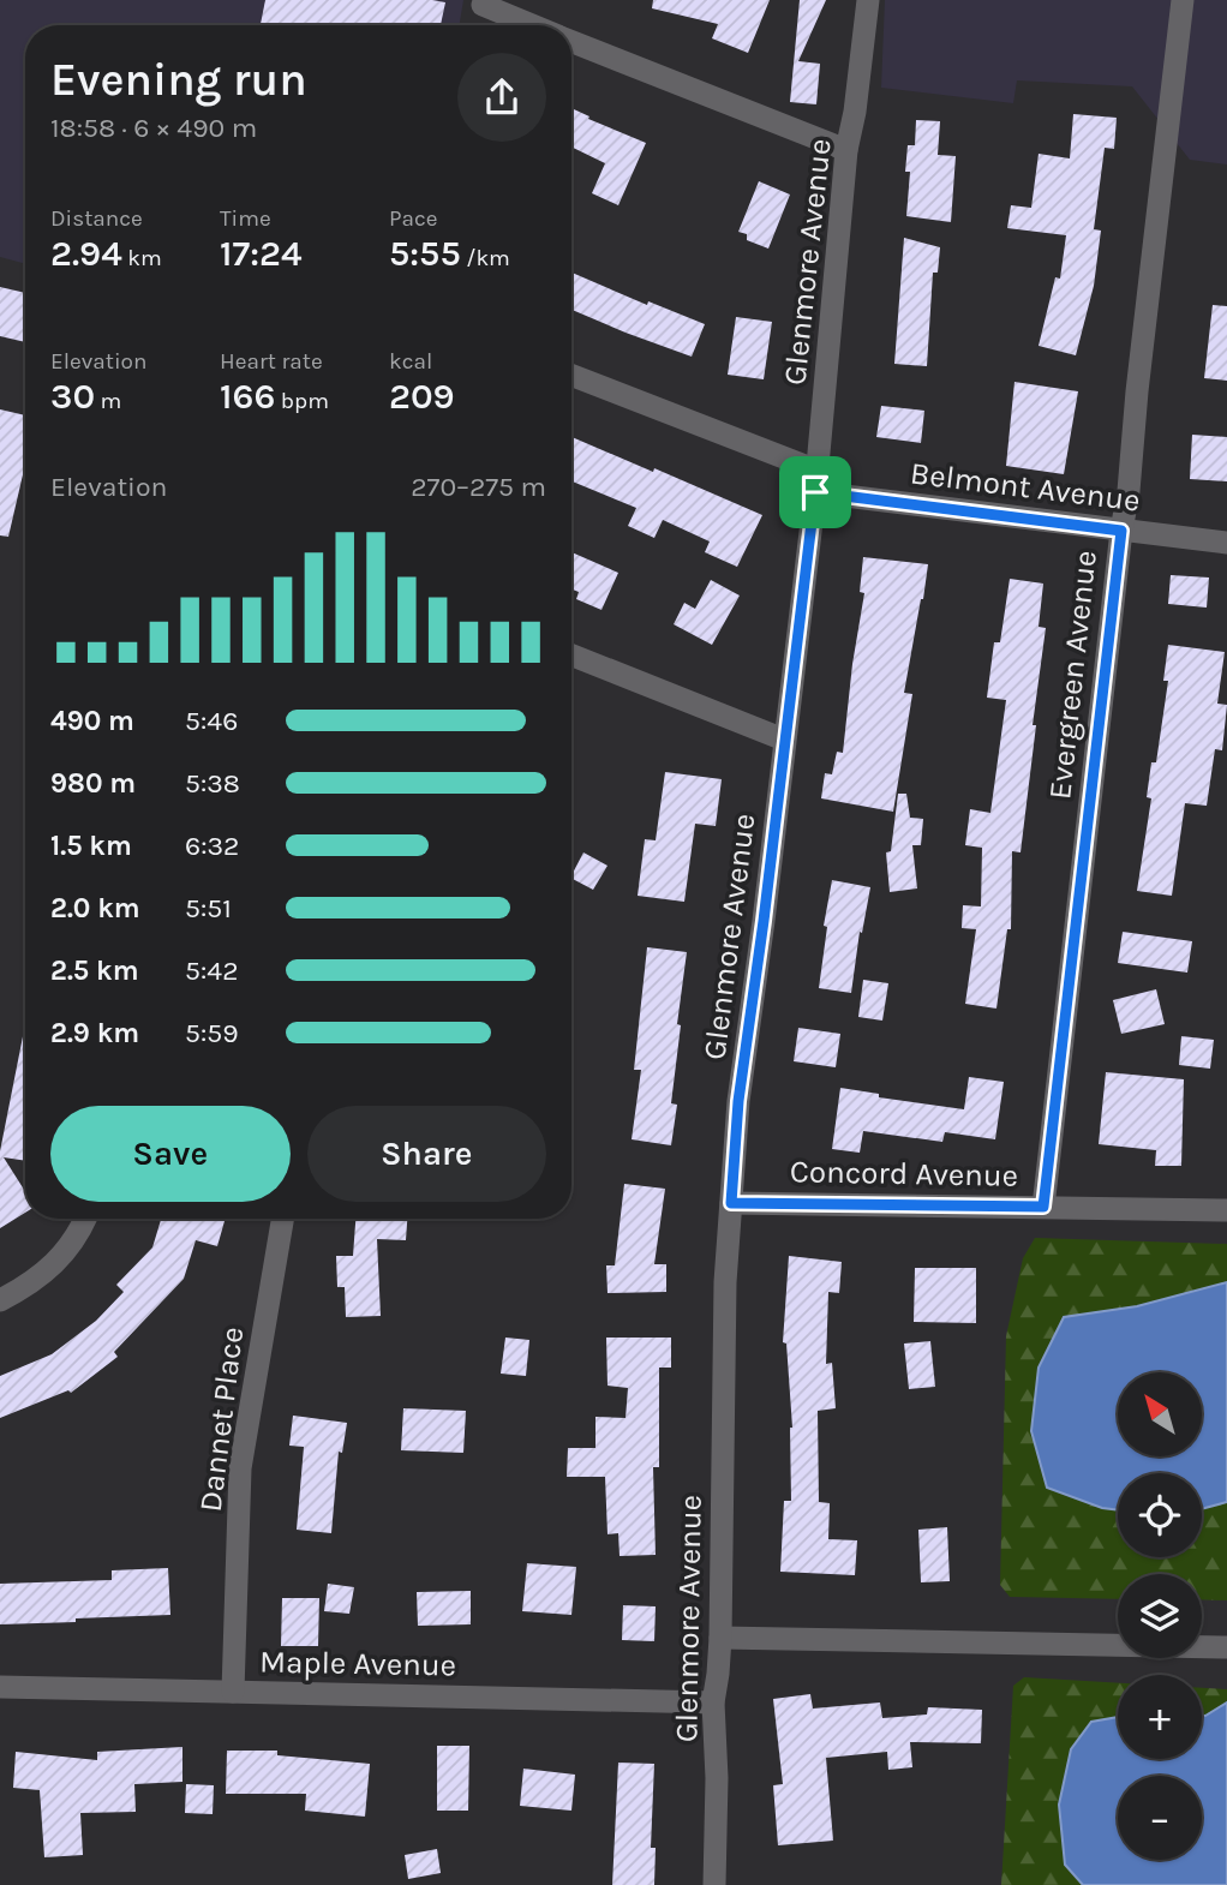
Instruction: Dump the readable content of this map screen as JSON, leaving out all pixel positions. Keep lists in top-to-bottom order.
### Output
{
  "streets": {
    "street": [
      "Glenmore Avenue",
      "Belmont Avenue",
      "Evergreen Avenue",
      "Concord Avenue",
      "Dannet Place",
      "Maple Avenue"
    ]
  },
  "crossings": [
    ["Glenmore Avenue", "Belmont Avenue"],
    ["Glenmore Avenue", "Concord Avenue"],
    ["Glenmore Avenue", "Maple Avenue"],
    ["Belmont Avenue", "Evergreen Avenue"],
    ["Evergreen Avenue", "Concord Avenue"],
    ["Dannet Place", "Maple Avenue"]
  ],
  "north": "top left",
  "page": {
    "heading": ["Evening run", "18:58 · 6 × 490 m"],
    "stats": [
      ["Distance", "2.94 km"],
      ["Time", "17:24"],
      ["Pace", "5:55 /km"],
      ["Elevation", "30 m"],
      ["Heart rate", "166 bpm"],
      ["kcal", "209"]
    ],
    "chart": ["Elevation", "270–275 m"],
    "list": [
      {
        "name": "490 m",
        "note": "5:46"
      },
      {
        "name": "980 m",
        "note": "5:38"
      },
      {
        "name": "1.5 km",
        "note": "6:32"
      },
      {
        "name": "2.0 km",
        "note": "5:51"
      },
      {
        "name": "2.5 km",
        "note": "5:42"
      },
      {
        "name": "2.9 km",
        "note": "5:59"
      }
    ],
    "buttons": ["Save", "Share"],
    "map_buttons": ["+", "−"]
  }
}
